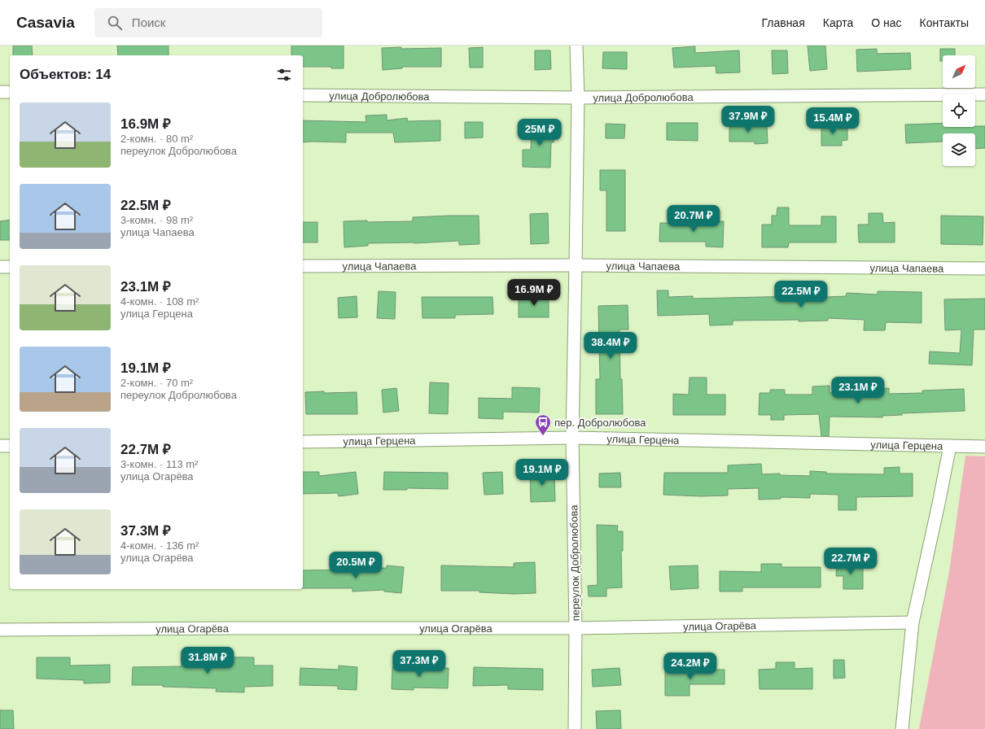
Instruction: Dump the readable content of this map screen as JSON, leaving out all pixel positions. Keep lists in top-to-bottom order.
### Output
{
  "streets": {
    "street": [
      "улица Добролюбова",
      "улица Чапаева",
      "улица Герцена",
      "переулок Добролюбова",
      "улица Огарёва"
    ]
  },
  "crossings": [
    ["улица Добролюбова", "переулок Добролюбова"],
    ["улица Чапаева", "переулок Добролюбова"],
    ["улица Герцена", "переулок Добролюбова"],
    ["переулок Добролюбова", "улица Огарёва"]
  ],
  "places": {
    "bus stop": ["пер. Добролюбова"]
  },
  "north": "top right",
  "page": {
    "header": "Casavia",
    "search": "Поиск",
    "nav": [
      "Главная",
      "Карта",
      "О нас",
      "Контакты"
    ],
    "heading": "Объектов: 14",
    "list": [
      {
        "name": "16.9M ₽",
        "note": "2-комн. · 80 m² · переулок Добролюбова"
      },
      {
        "name": "22.5M ₽",
        "note": "3-комн. · 98 m² · улица Чапаева"
      },
      {
        "name": "23.1M ₽",
        "note": "4-комн. · 108 m² · улица Герцена"
      },
      {
        "name": "19.1M ₽",
        "note": "2-комн. · 70 m² · переулок Добролюбова"
      },
      {
        "name": "22.7M ₽",
        "note": "3-комн. · 113 m² · улица Огарёва"
      },
      {
        "name": "37.3M ₽",
        "note": "4-комн. · 136 m² · улица Огарёва"
      }
    ],
    "price": [
      "37.9M ₽",
      "15.4M ₽",
      "25M ₽",
      "20.7M ₽",
      "16.9M ₽",
      "22.5M ₽",
      "38.4M ₽",
      "23.1M ₽",
      "19.1M ₽",
      "22.7M ₽",
      "20.5M ₽",
      "31.8M ₽",
      "37.3M ₽",
      "24.2M ₽"
    ]
  }
}
